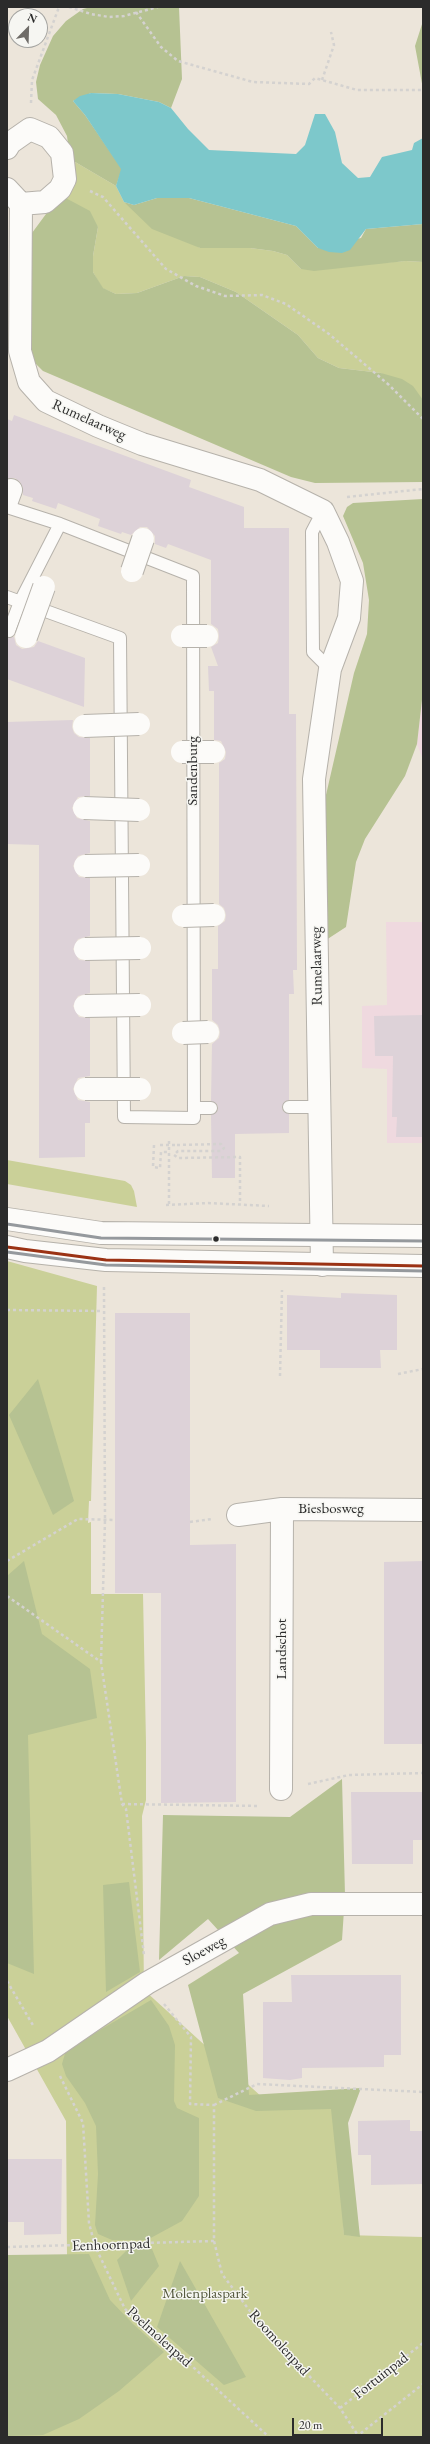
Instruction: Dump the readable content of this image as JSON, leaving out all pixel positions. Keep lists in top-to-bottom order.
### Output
{
  "streets": {
    "street": [
      "Rumelaarweg",
      "Biesbosweg",
      "Landschot",
      "Sloeweg"
    ],
    "lane": ["Sandenburg"],
    "path": [
      "Eenhoornpad",
      "Poelmolenpad",
      "Roomolenpad",
      "Fortuinpad"
    ]
  },
  "crossings": [
    ["Biesbosweg", "Landschot"],
    ["Sloeweg", "Poelmolenpad"],
    ["Eenhoornpad", "Poelmolenpad"],
    ["Eenhoornpad", "Roomolenpad"],
    ["Roomolenpad", "Fortuinpad"]
  ],
  "parks": ["Molenplaspark"],
  "scale_bar": "20 m",
  "north": "top right"
}
